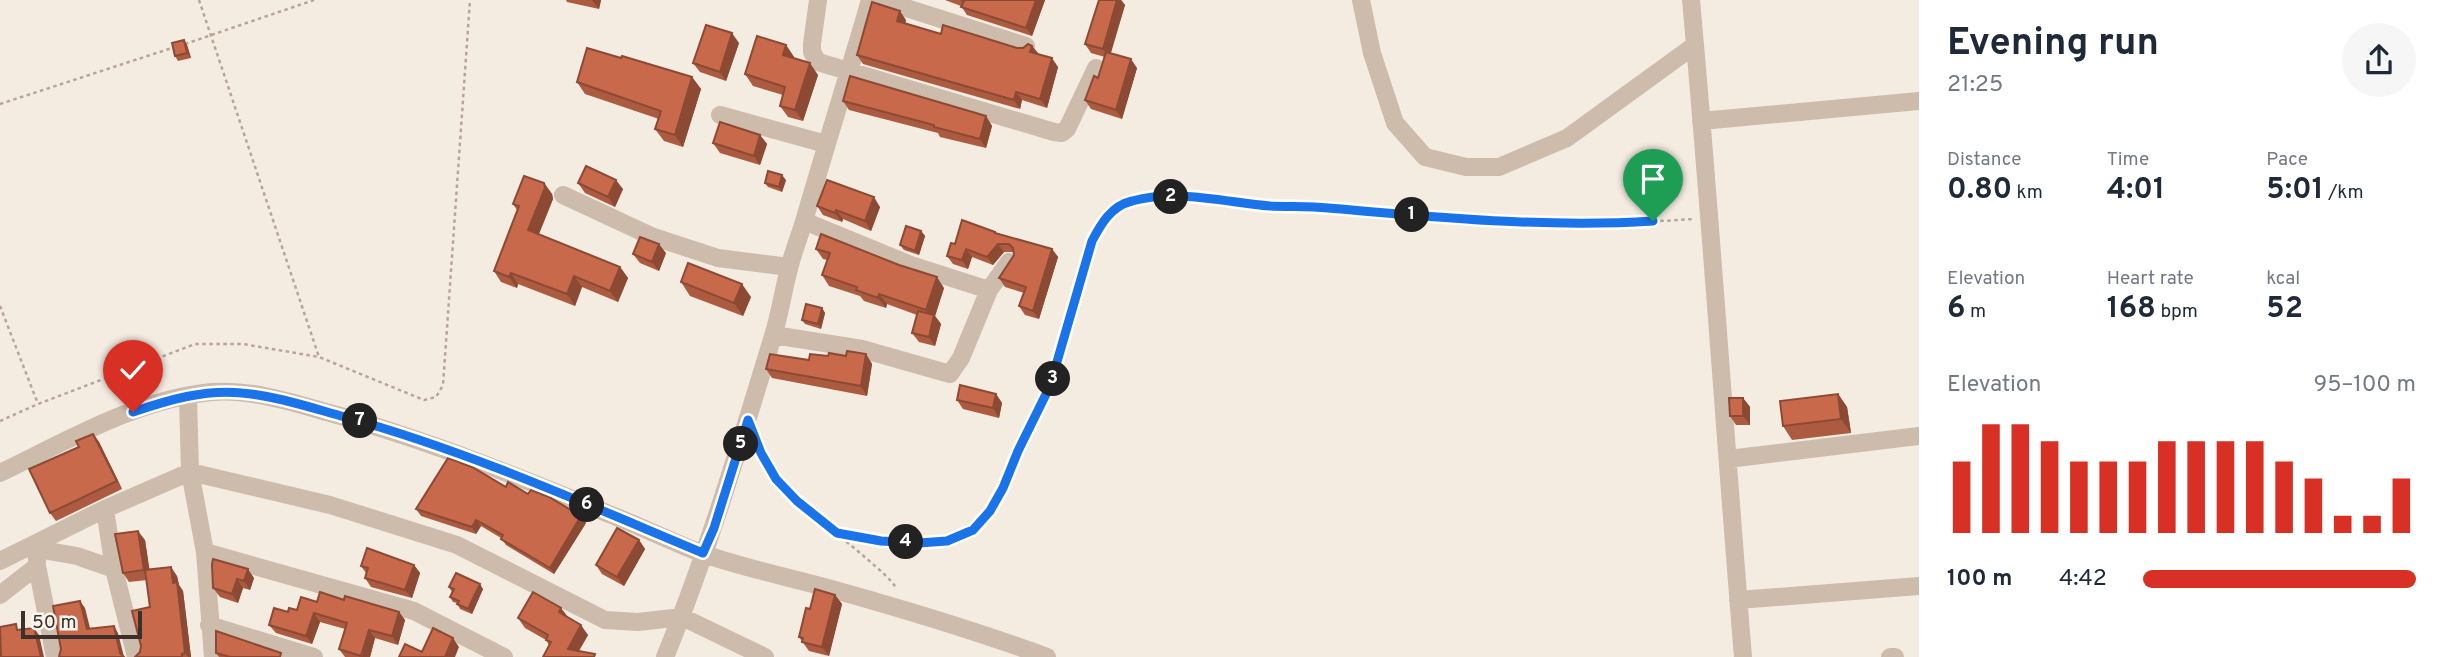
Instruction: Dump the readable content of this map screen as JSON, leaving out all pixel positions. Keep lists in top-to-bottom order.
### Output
{
  "scale_bar": "50 m",
  "page": {
    "heading": ["Evening run", "21:25"],
    "stats": [
      ["Distance", "0.80 km"],
      ["Time", "4:01"],
      ["Pace", "5:01 /km"],
      ["Elevation", "6 m"],
      ["Heart rate", "168 bpm"],
      ["kcal", "52"]
    ],
    "pins": [
      "2",
      "1",
      "3",
      "7",
      "5",
      "6",
      "4"
    ],
    "chart": ["Elevation", "95–100 m"],
    "list": [
      {
        "name": "100 m",
        "note": "4:42"
      }
    ],
    "scale": "50 m"
  }
}
